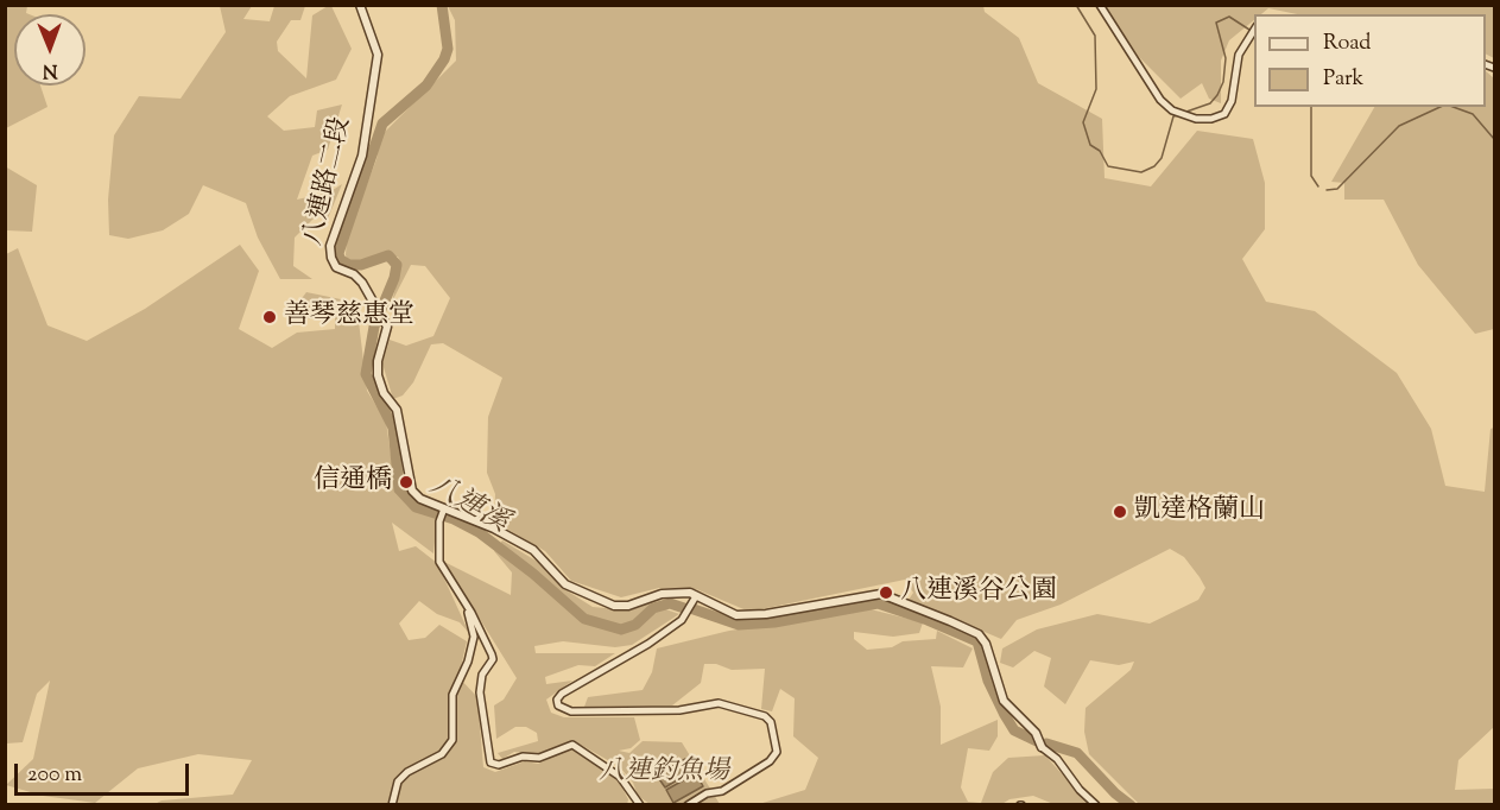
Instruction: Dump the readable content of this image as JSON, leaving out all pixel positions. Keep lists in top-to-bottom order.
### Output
{
  "streets": {
    "street": ["八連路二段"]
  },
  "water": ["八連溪"],
  "parks": ["八連釣魚場"],
  "places": [
    "善琴慈惠堂",
    "信通橋",
    "凱達格蘭山",
    "八連溪谷公園"
  ],
  "legend": ["Road", "Park"],
  "scale_bar": "200 m",
  "north": "bottom"
}
